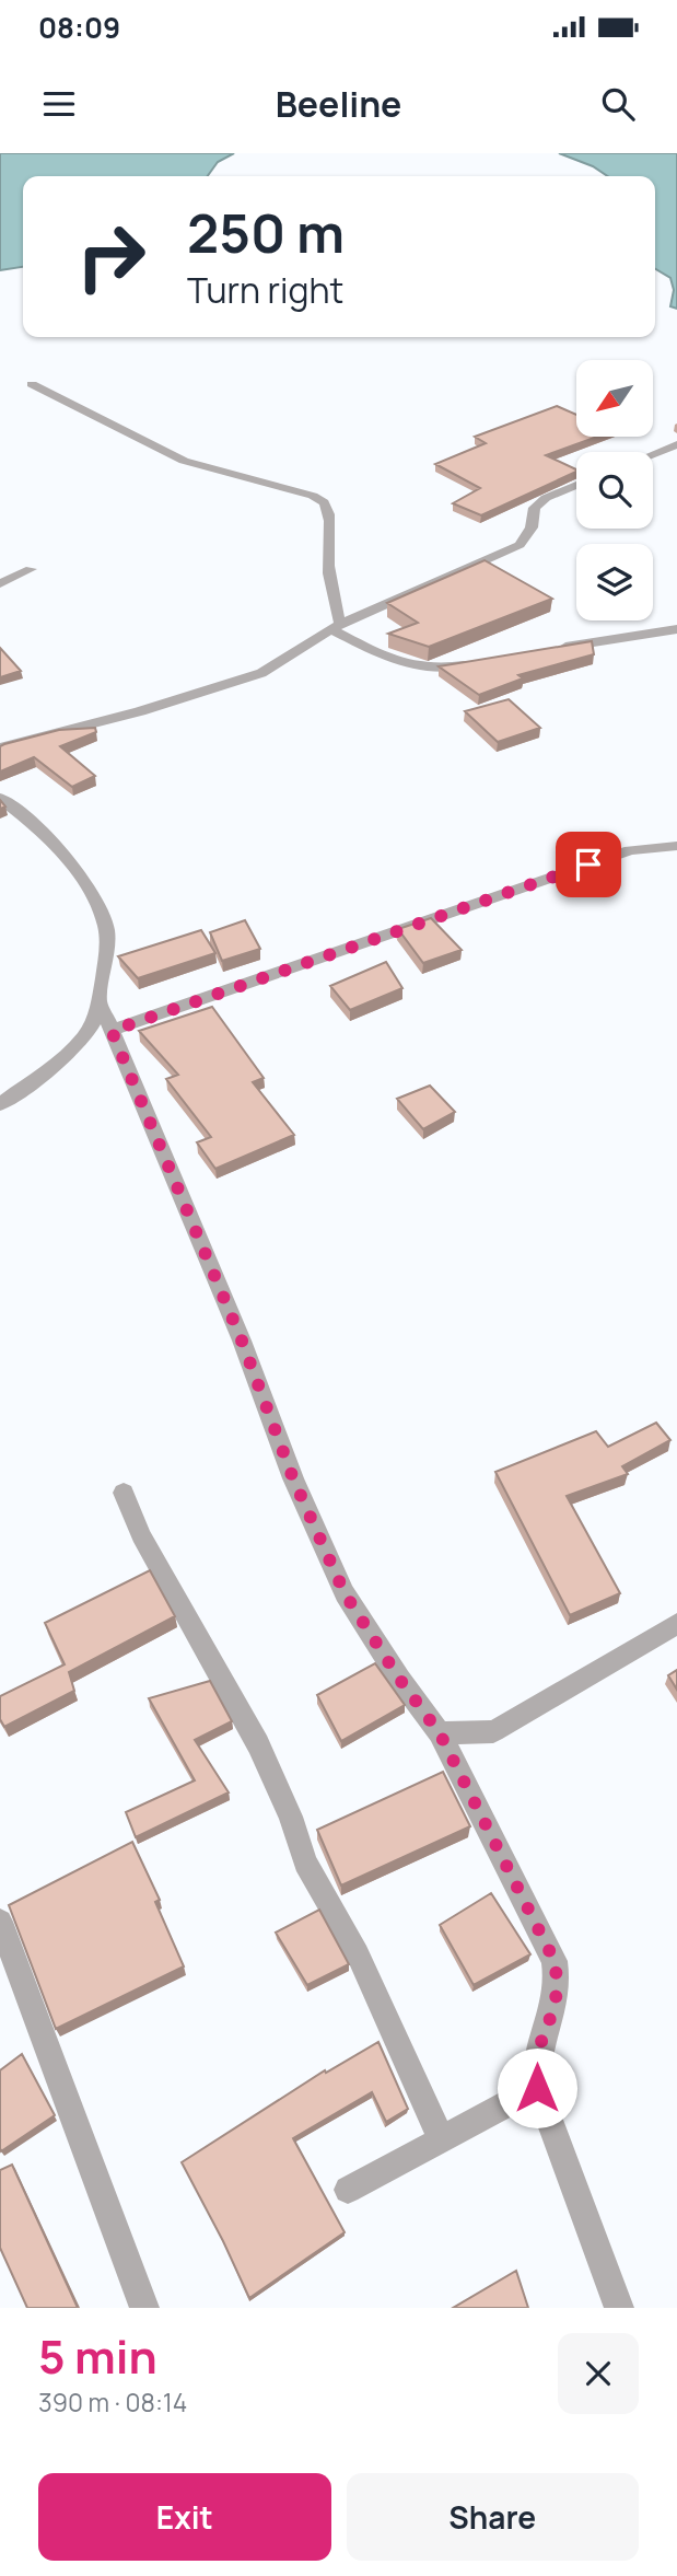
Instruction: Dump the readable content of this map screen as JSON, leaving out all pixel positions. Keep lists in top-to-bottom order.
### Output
{
  "north": "bottom left",
  "page": {
    "status": "08:09",
    "header": "Beeline",
    "turn": ["250 m", "Turn right"],
    "heading": ["5 min", "390 m · 08:14"],
    "buttons": ["Exit", "Share"]
  }
}
